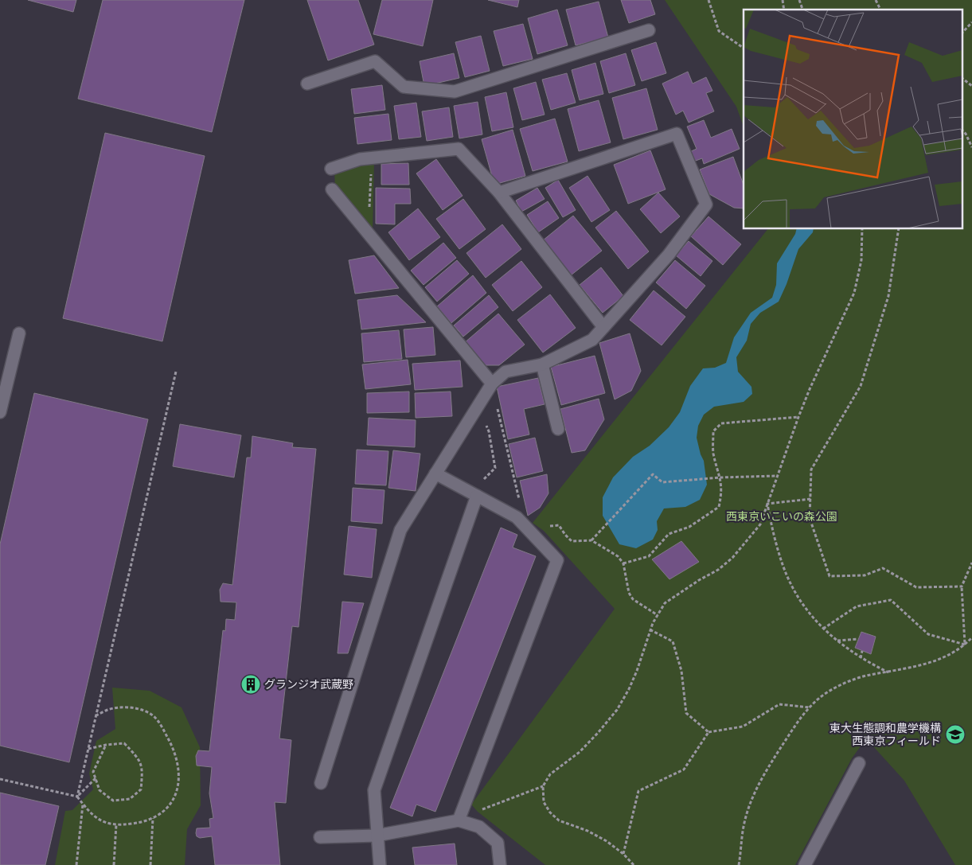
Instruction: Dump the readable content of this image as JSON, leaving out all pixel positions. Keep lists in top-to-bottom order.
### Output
{
  "parks": ["西東京いこいの森公園"],
  "places": {
    "building": ["グランジオ武蔵野"],
    "school or university": ["東大生態調和農学機構 西東京フィールド"]
  }
}
